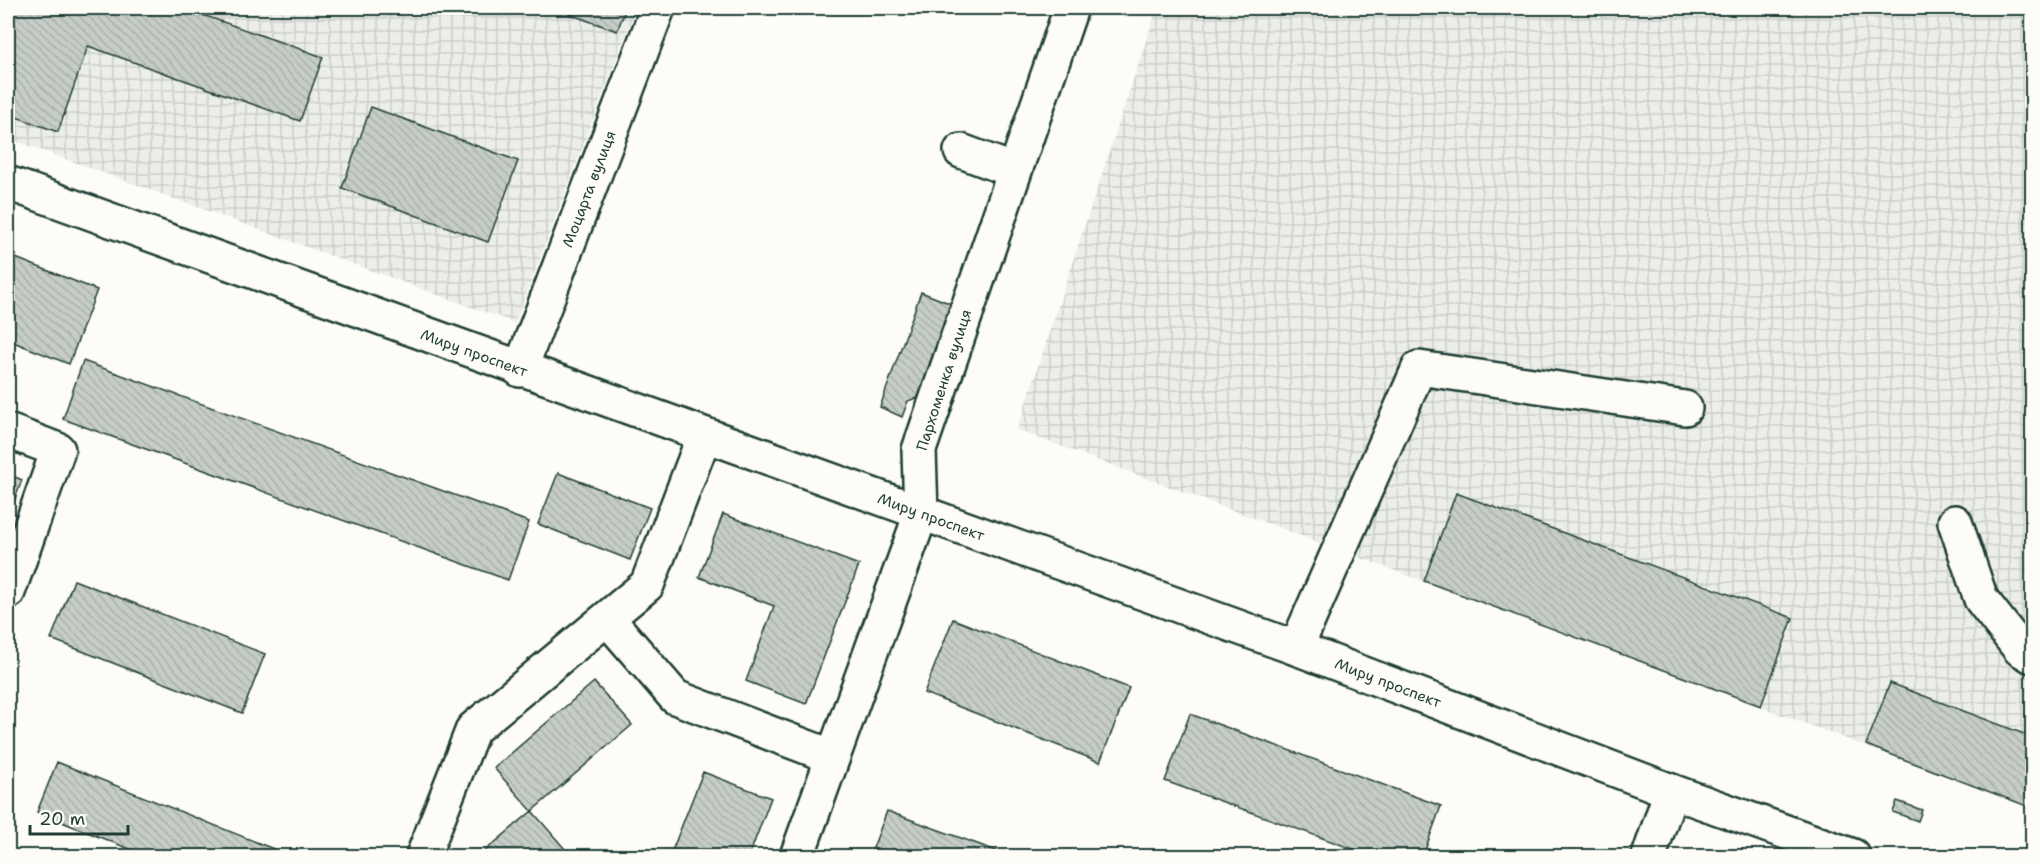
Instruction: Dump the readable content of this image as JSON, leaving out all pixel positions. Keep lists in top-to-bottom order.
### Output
{
  "streets": {
    "main road": ["Моцарта вулиця", "Миру проспект", "Пархоменка вулиця"]
  },
  "crossings": [
    ["Моцарта вулиця", "Миру проспект"],
    ["Миру проспект", "Пархоменка вулиця"]
  ],
  "scale_bar": "20 m"
}
